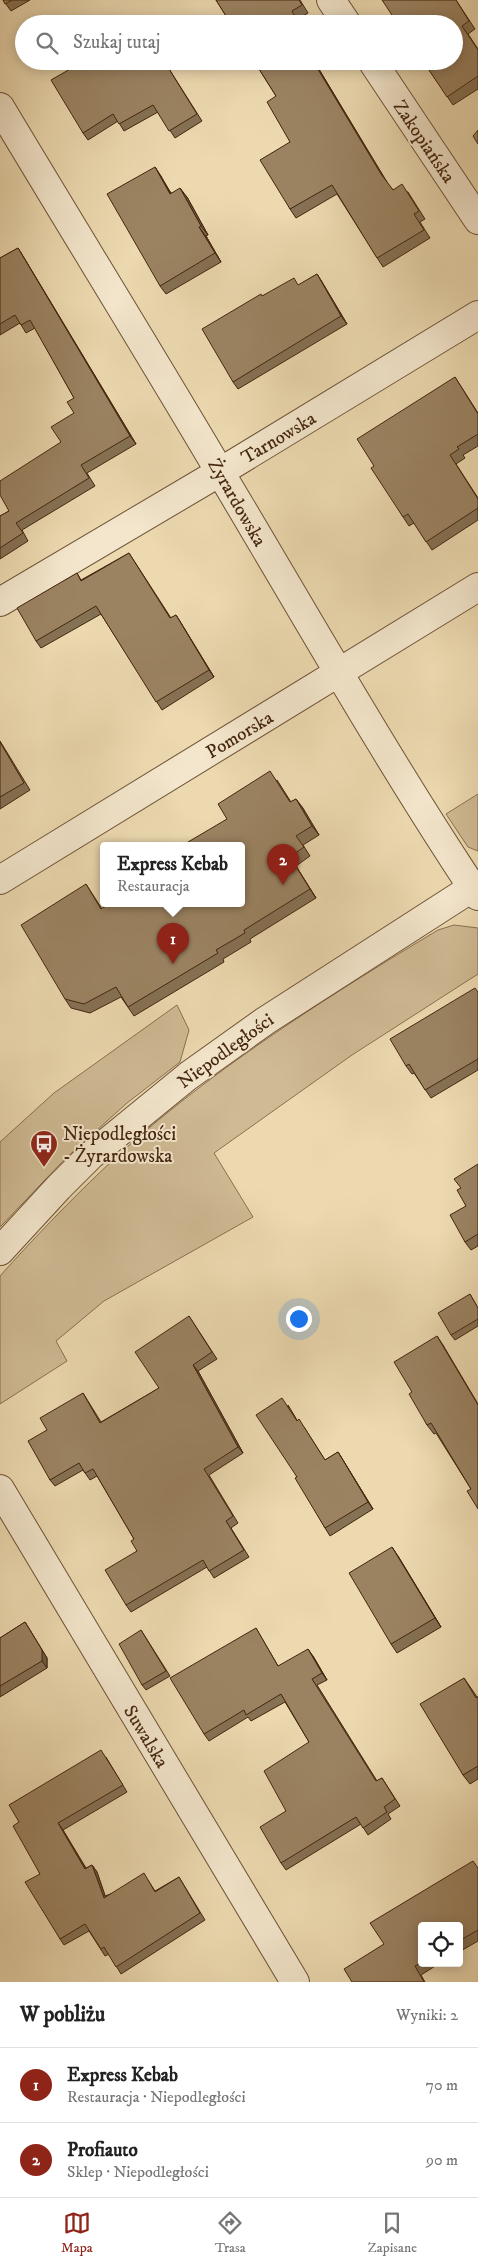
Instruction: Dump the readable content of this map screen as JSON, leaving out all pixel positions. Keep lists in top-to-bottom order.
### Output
{
  "streets": {
    "street": [
      "Zakopiańska",
      "Tarnowska",
      "Żyrardowska",
      "Pomorska",
      "Niepodległości",
      "Suwalska"
    ]
  },
  "crossings": [
    ["Tarnowska", "Żyrardowska"],
    ["Żyrardowska", "Pomorska"],
    ["Żyrardowska", "Niepodległości"]
  ],
  "places": {
    "bus stop": ["Niepodległości - Żyrardowska"]
  },
  "page": {
    "search": "Szukaj tutaj",
    "popup": ["Express Kebab", "Restauracja"],
    "pins": ["2", "1"],
    "heading": ["W pobliżu", "Wyniki: 2"],
    "list": [
      {
        "mark": "1",
        "name": "Express Kebab",
        "note": "Restauracja · Niepodległości",
        "value": "70 m"
      },
      {
        "mark": "2",
        "name": "Profiauto",
        "note": "Sklep · Niepodległości",
        "value": "90 m"
      }
    ],
    "nav": ["Mapa", "Trasa", "Zapisane"]
  }
}
